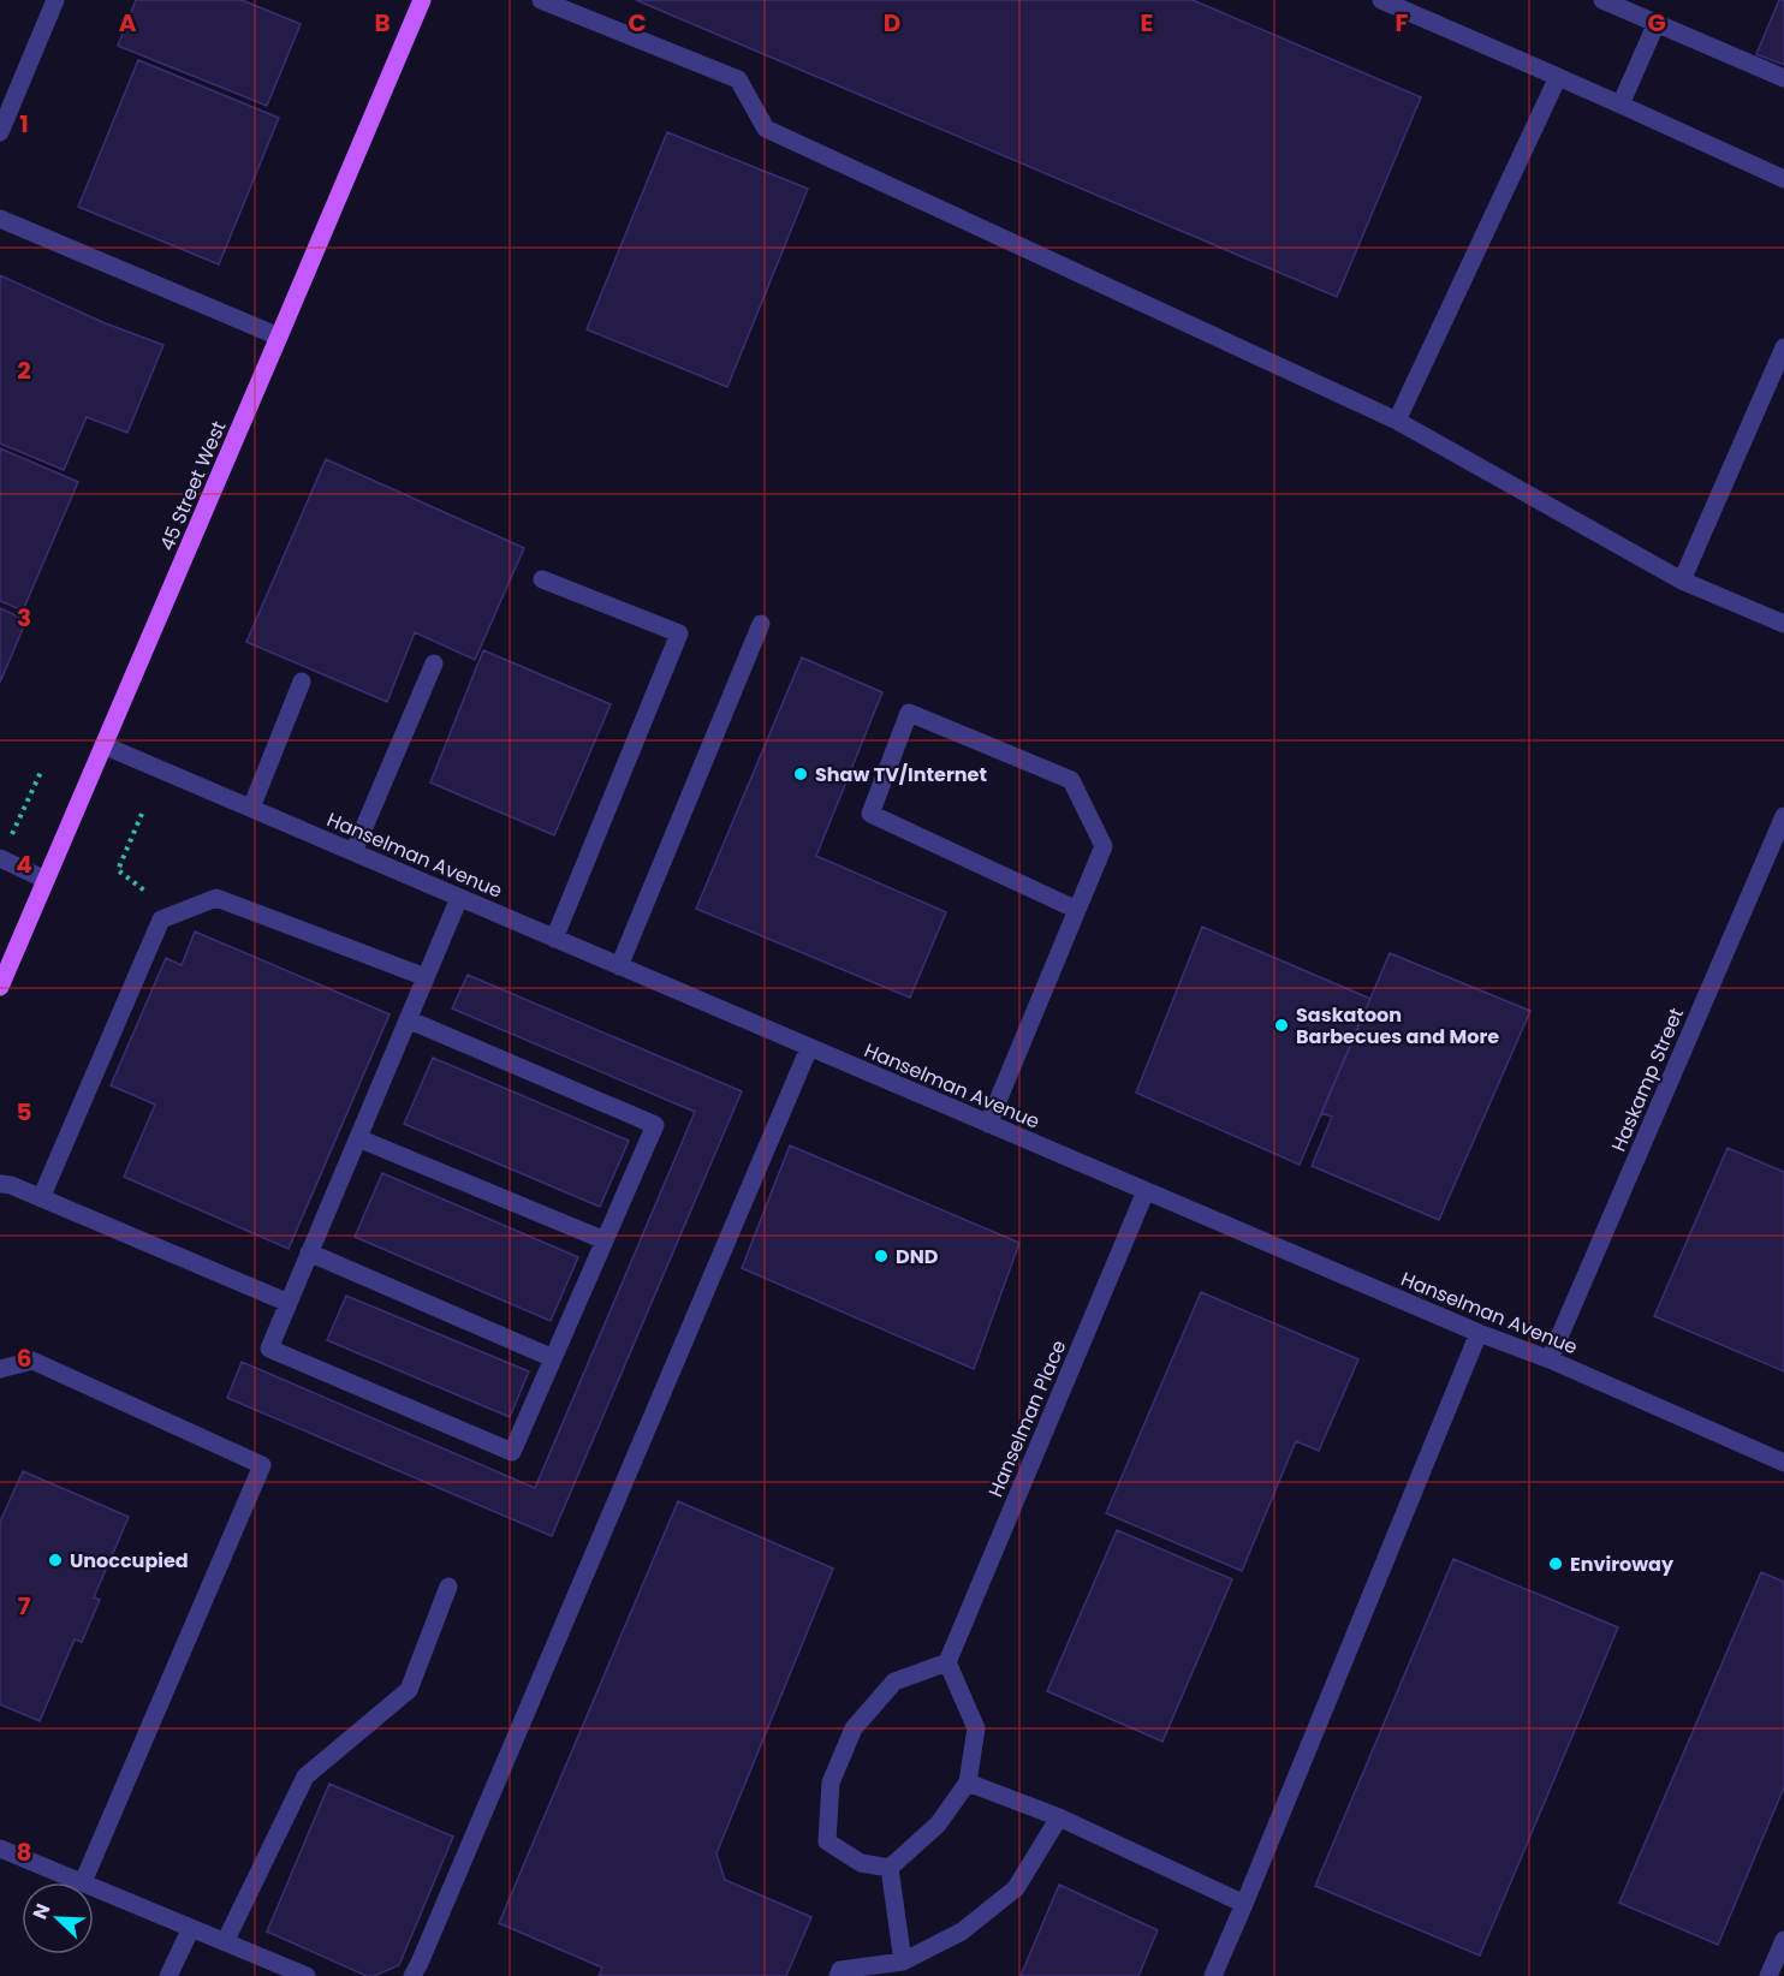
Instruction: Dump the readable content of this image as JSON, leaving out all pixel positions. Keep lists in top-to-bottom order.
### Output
{
  "streets": {
    "main road": ["45 Street West"],
    "street": ["Hanselman Avenue", "Haskamp Street", "Hanselman Place"]
  },
  "crossings": [
    ["45 Street West", "Hanselman Avenue"],
    ["Hanselman Avenue", "Haskamp Street"],
    ["Hanselman Avenue", "Hanselman Place"]
  ],
  "places": [
    "Shaw TV/Internet",
    "Saskatoon Barbecues and More",
    "DND",
    "Unoccupied",
    "Enviroway"
  ],
  "north": "top left",
  "grid": {
    "columns": [
      "A",
      "B",
      "C",
      "D",
      "E",
      "F",
      "G"
    ],
    "rows": [
      "1",
      "2",
      "3",
      "4",
      "5",
      "6",
      "7",
      "8"
    ]
  }
}
